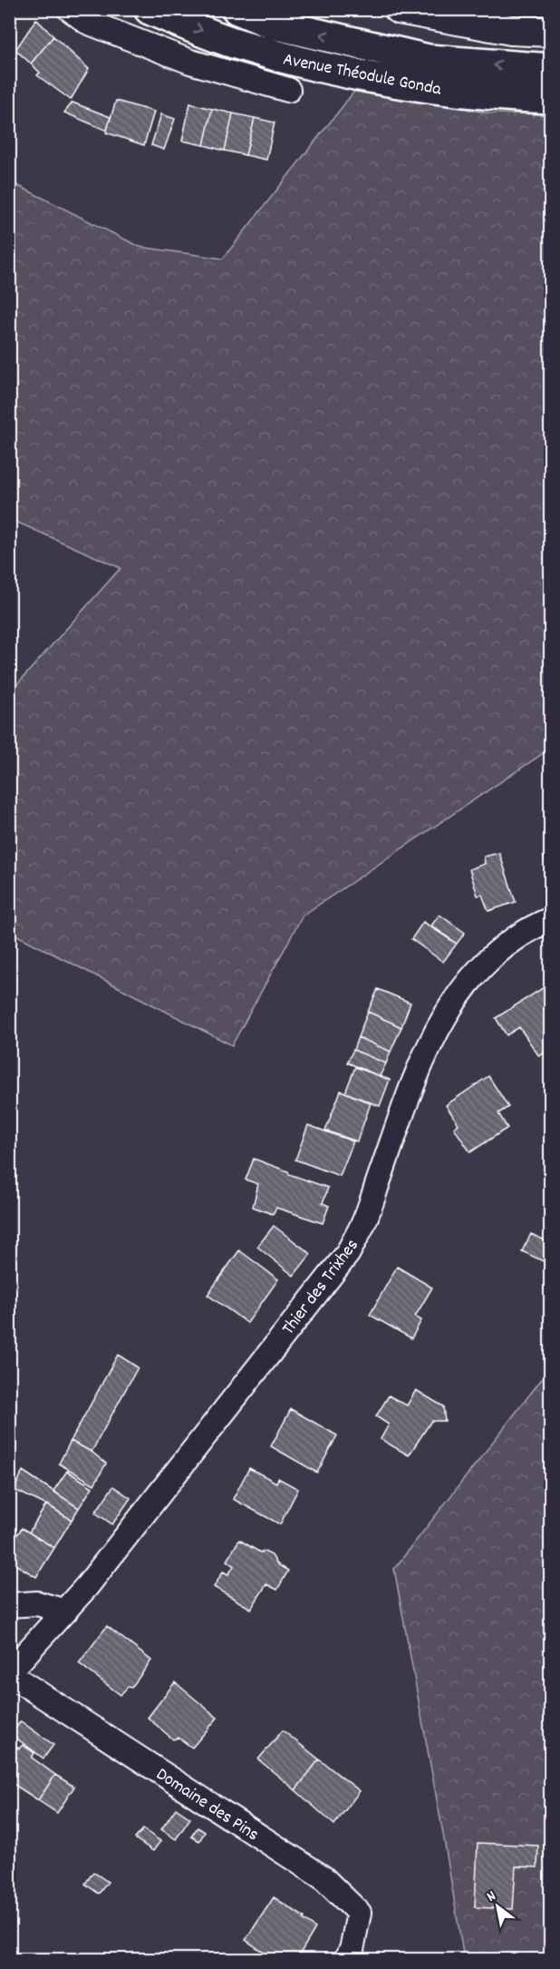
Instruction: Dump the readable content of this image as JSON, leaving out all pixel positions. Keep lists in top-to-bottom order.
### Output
{
  "streets": {
    "main road": ["Avenue Théodule Gonda"],
    "street": ["Thier des Trixhes", "Domaine des Pins"]
  },
  "crossings": [
    ["Thier des Trixhes", "Domaine des Pins"]
  ],
  "north": "top left"
}
